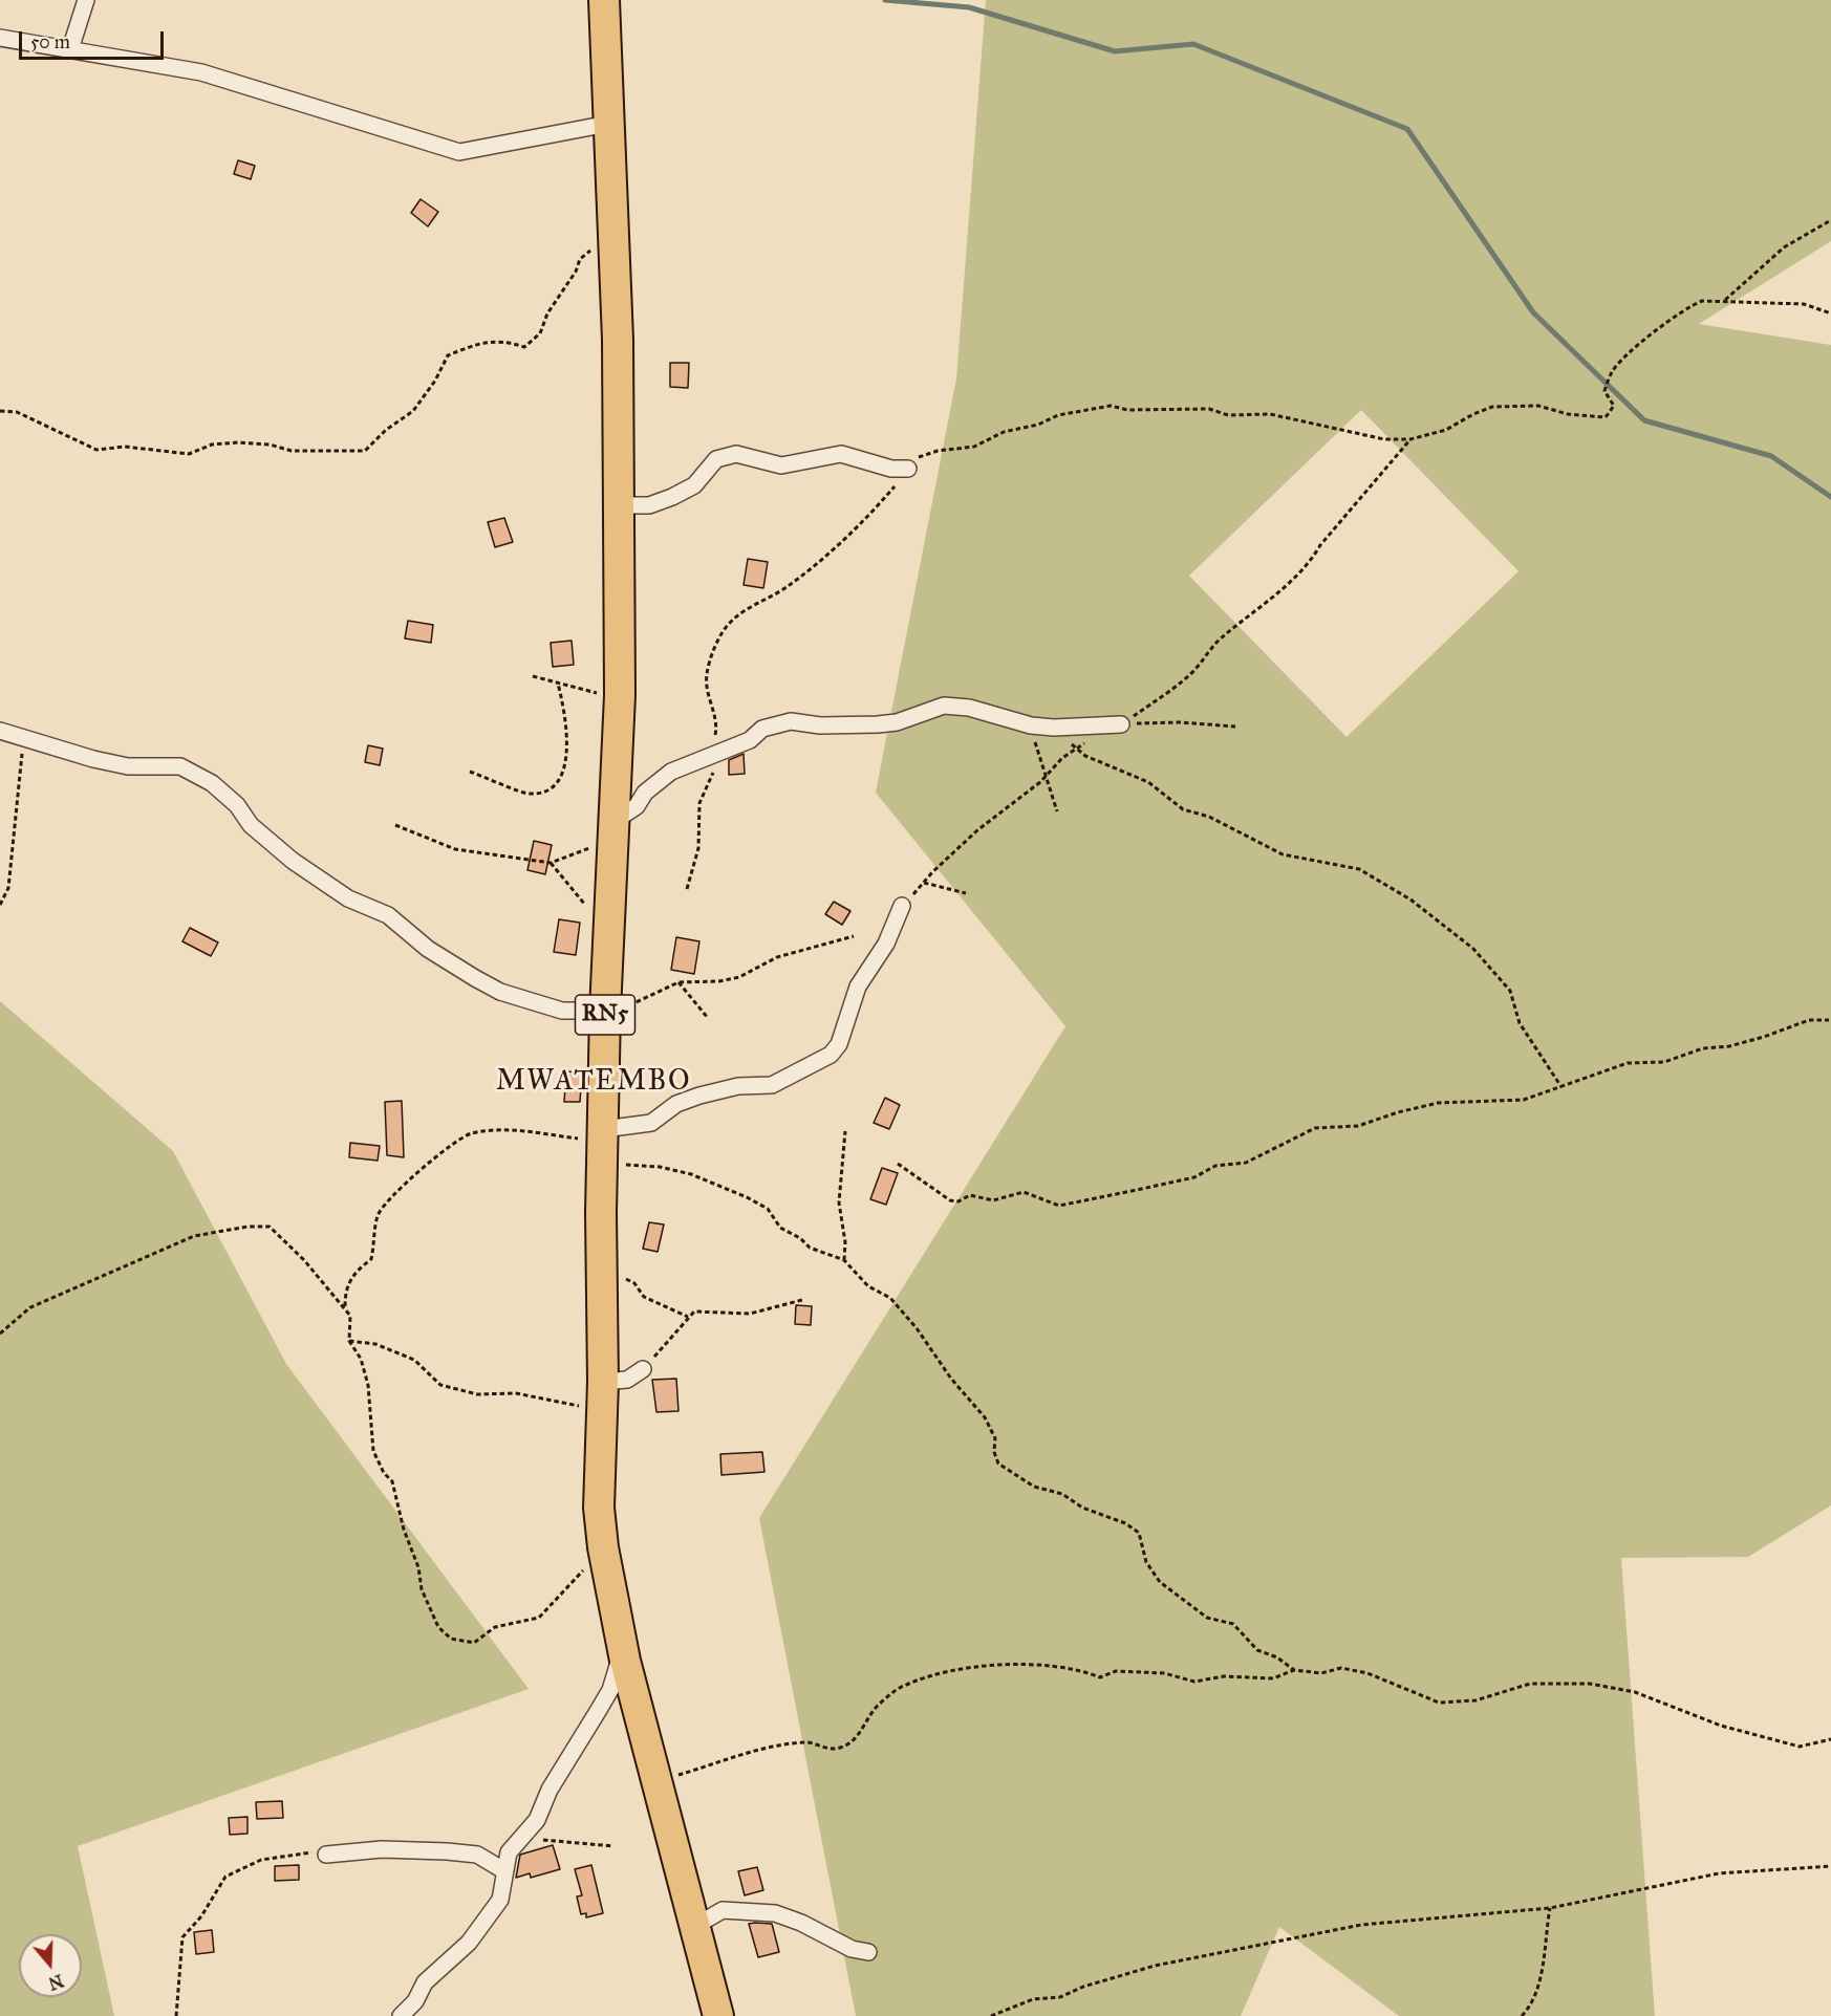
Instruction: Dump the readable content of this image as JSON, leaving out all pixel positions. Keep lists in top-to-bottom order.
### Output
{
  "streets": {
    "highway": ["RN5"]
  },
  "districts": ["MWATEMBO"],
  "scale_bar": "50 m",
  "north": "bottom"
}
